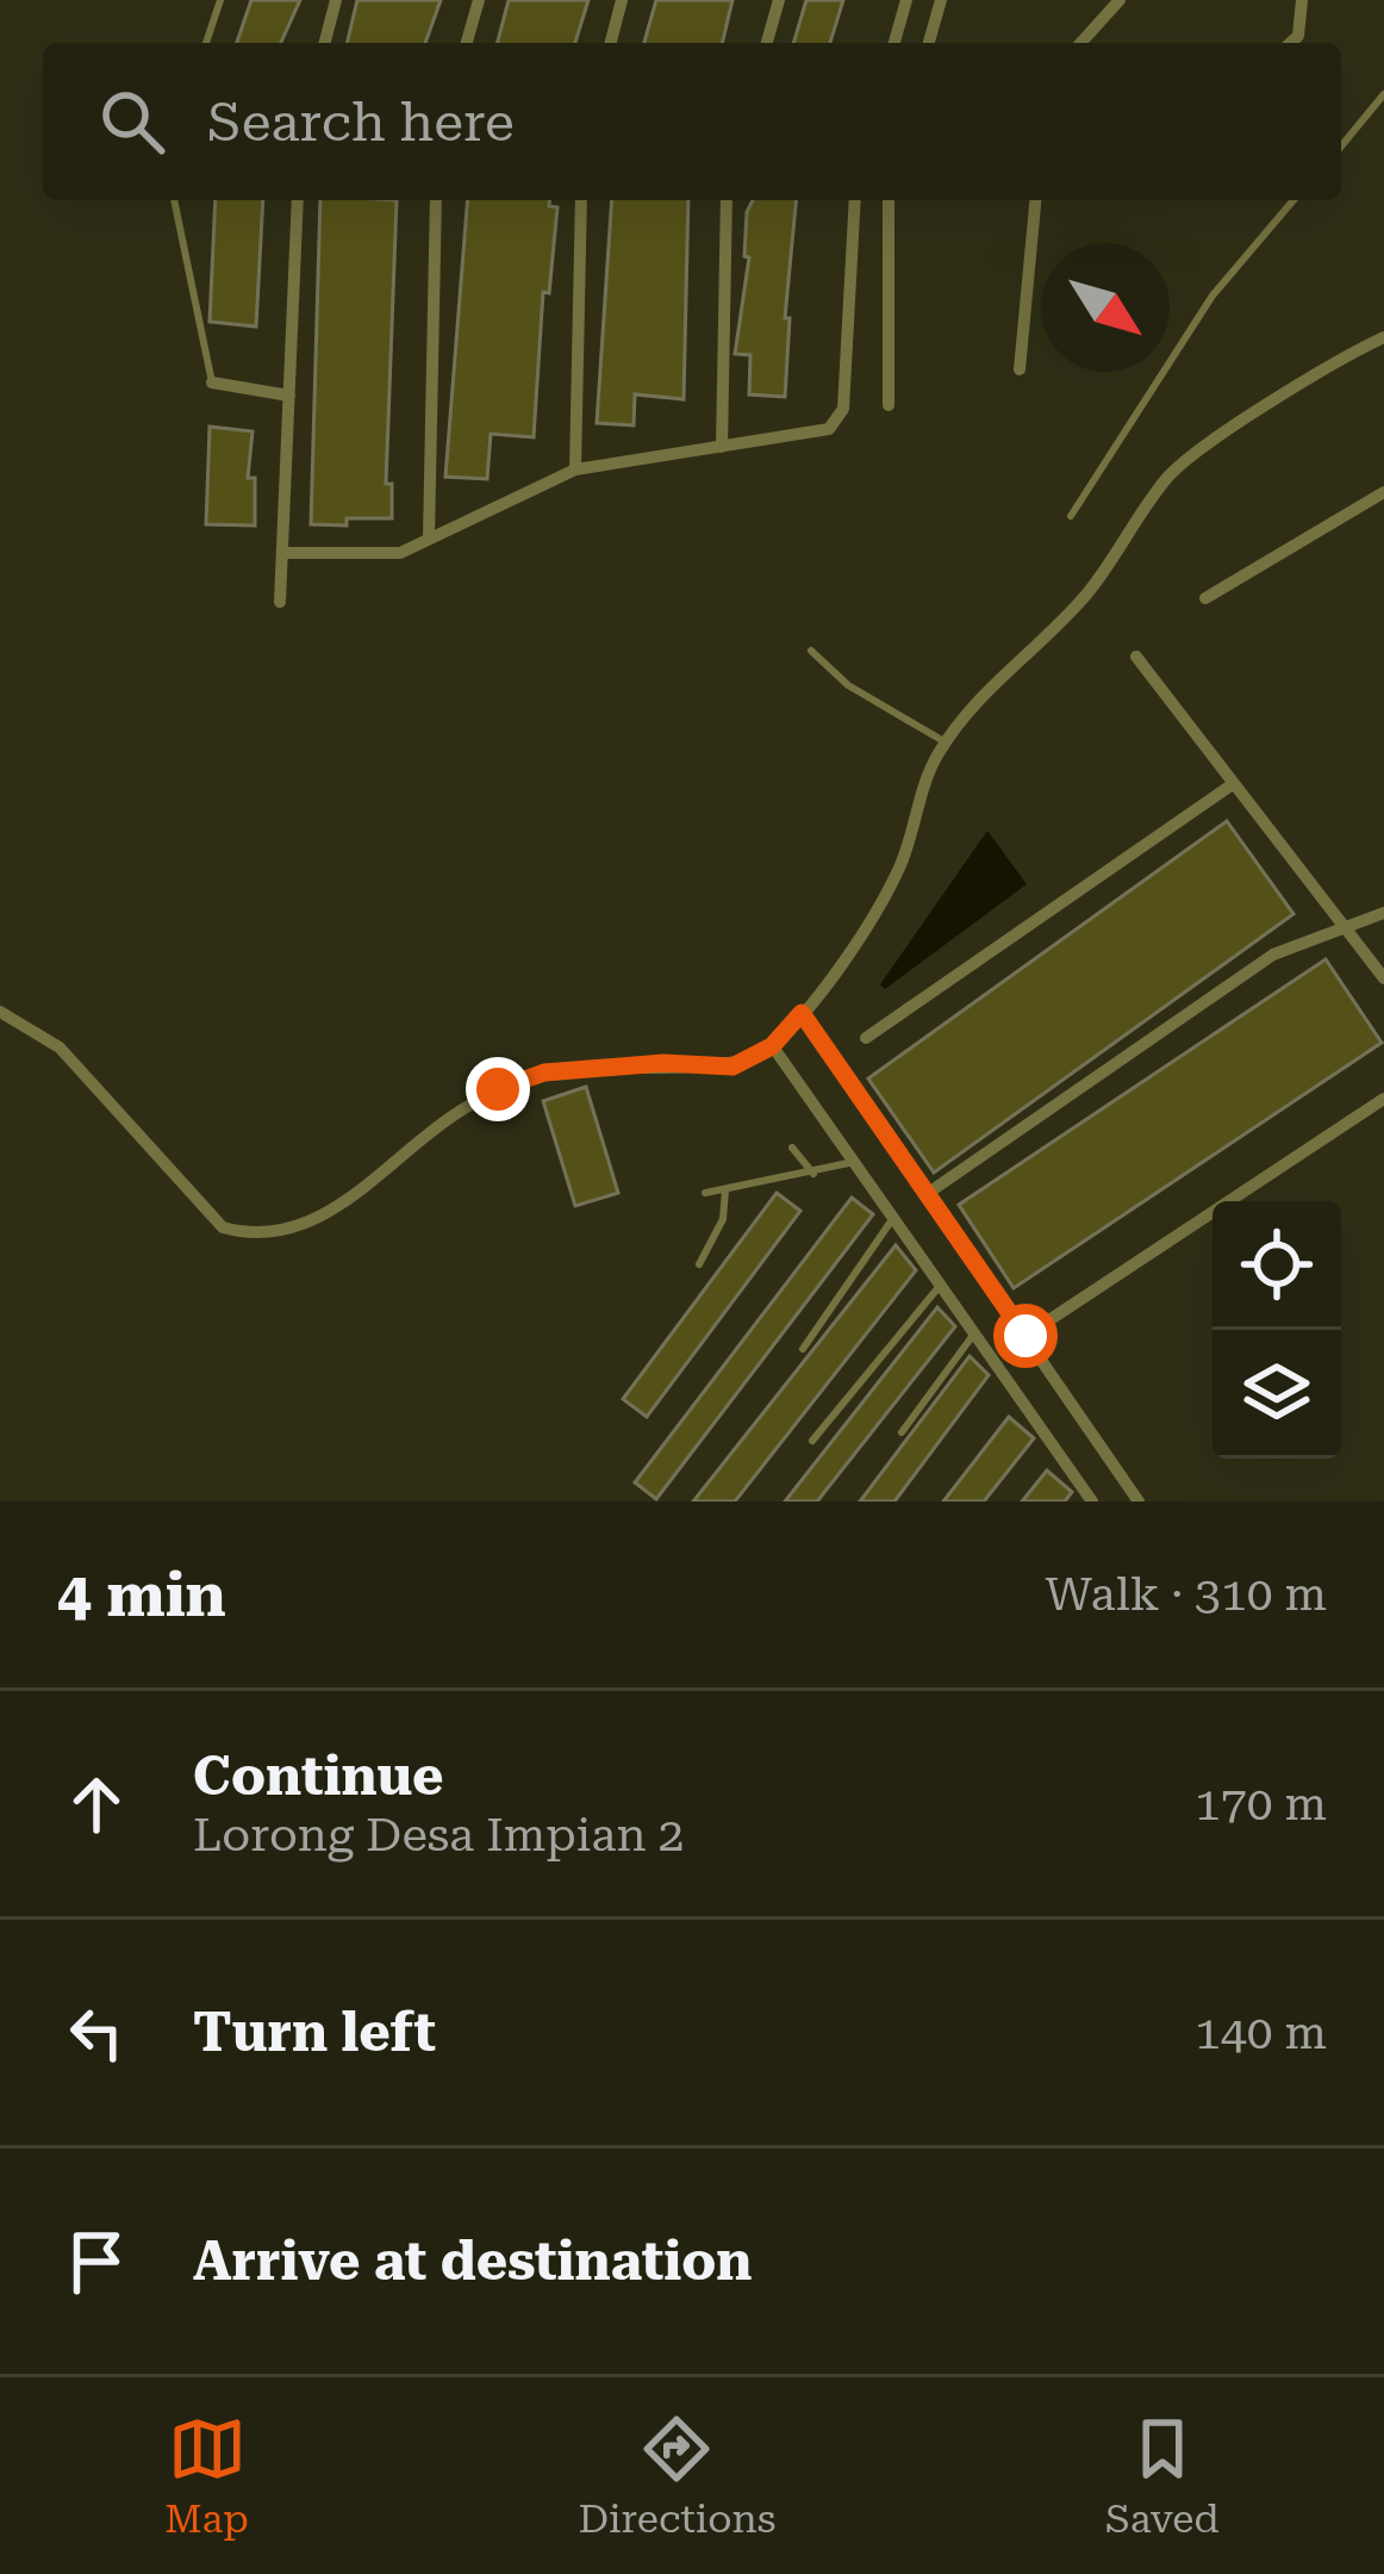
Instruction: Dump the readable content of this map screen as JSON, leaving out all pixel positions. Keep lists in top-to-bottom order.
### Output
{
  "north": "bottom right",
  "page": {
    "search": "Search here",
    "heading": ["4 min", "Walk · 310 m"],
    "list": [
      ["Continue", "Lorong Desa Impian 2", "170 m"],
      ["Turn left", "140 m"],
      "Arrive at destination"
    ],
    "nav": ["Map", "Directions", "Saved"]
  }
}
